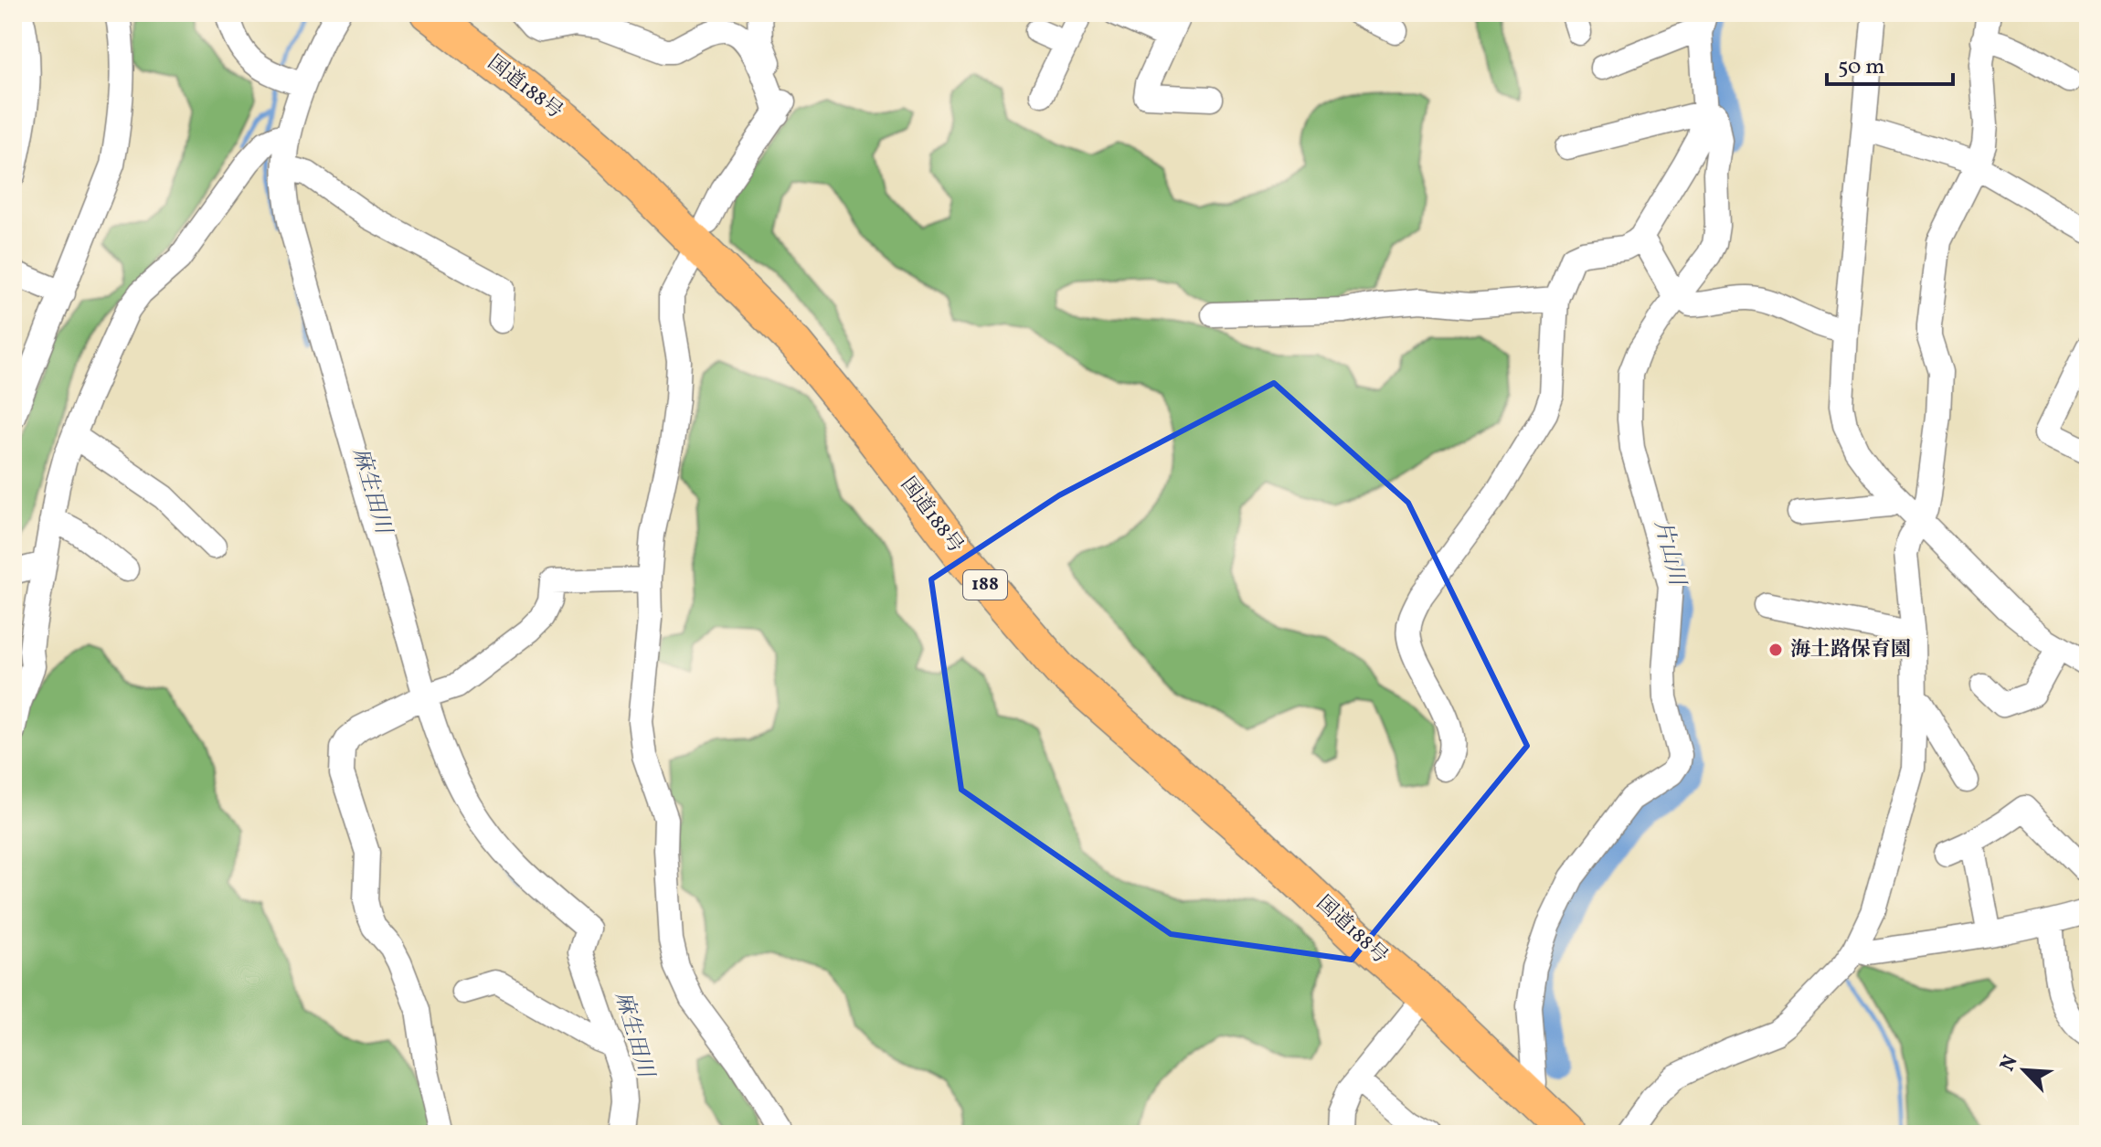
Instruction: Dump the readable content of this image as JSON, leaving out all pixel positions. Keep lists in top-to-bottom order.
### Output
{
  "streets": {
    "highway": ["国道188号", "188"]
  },
  "water": ["麻生田川", "片山川"],
  "places": ["海土路保育園"],
  "scale_bar": "50 m",
  "north": "top left"
}
